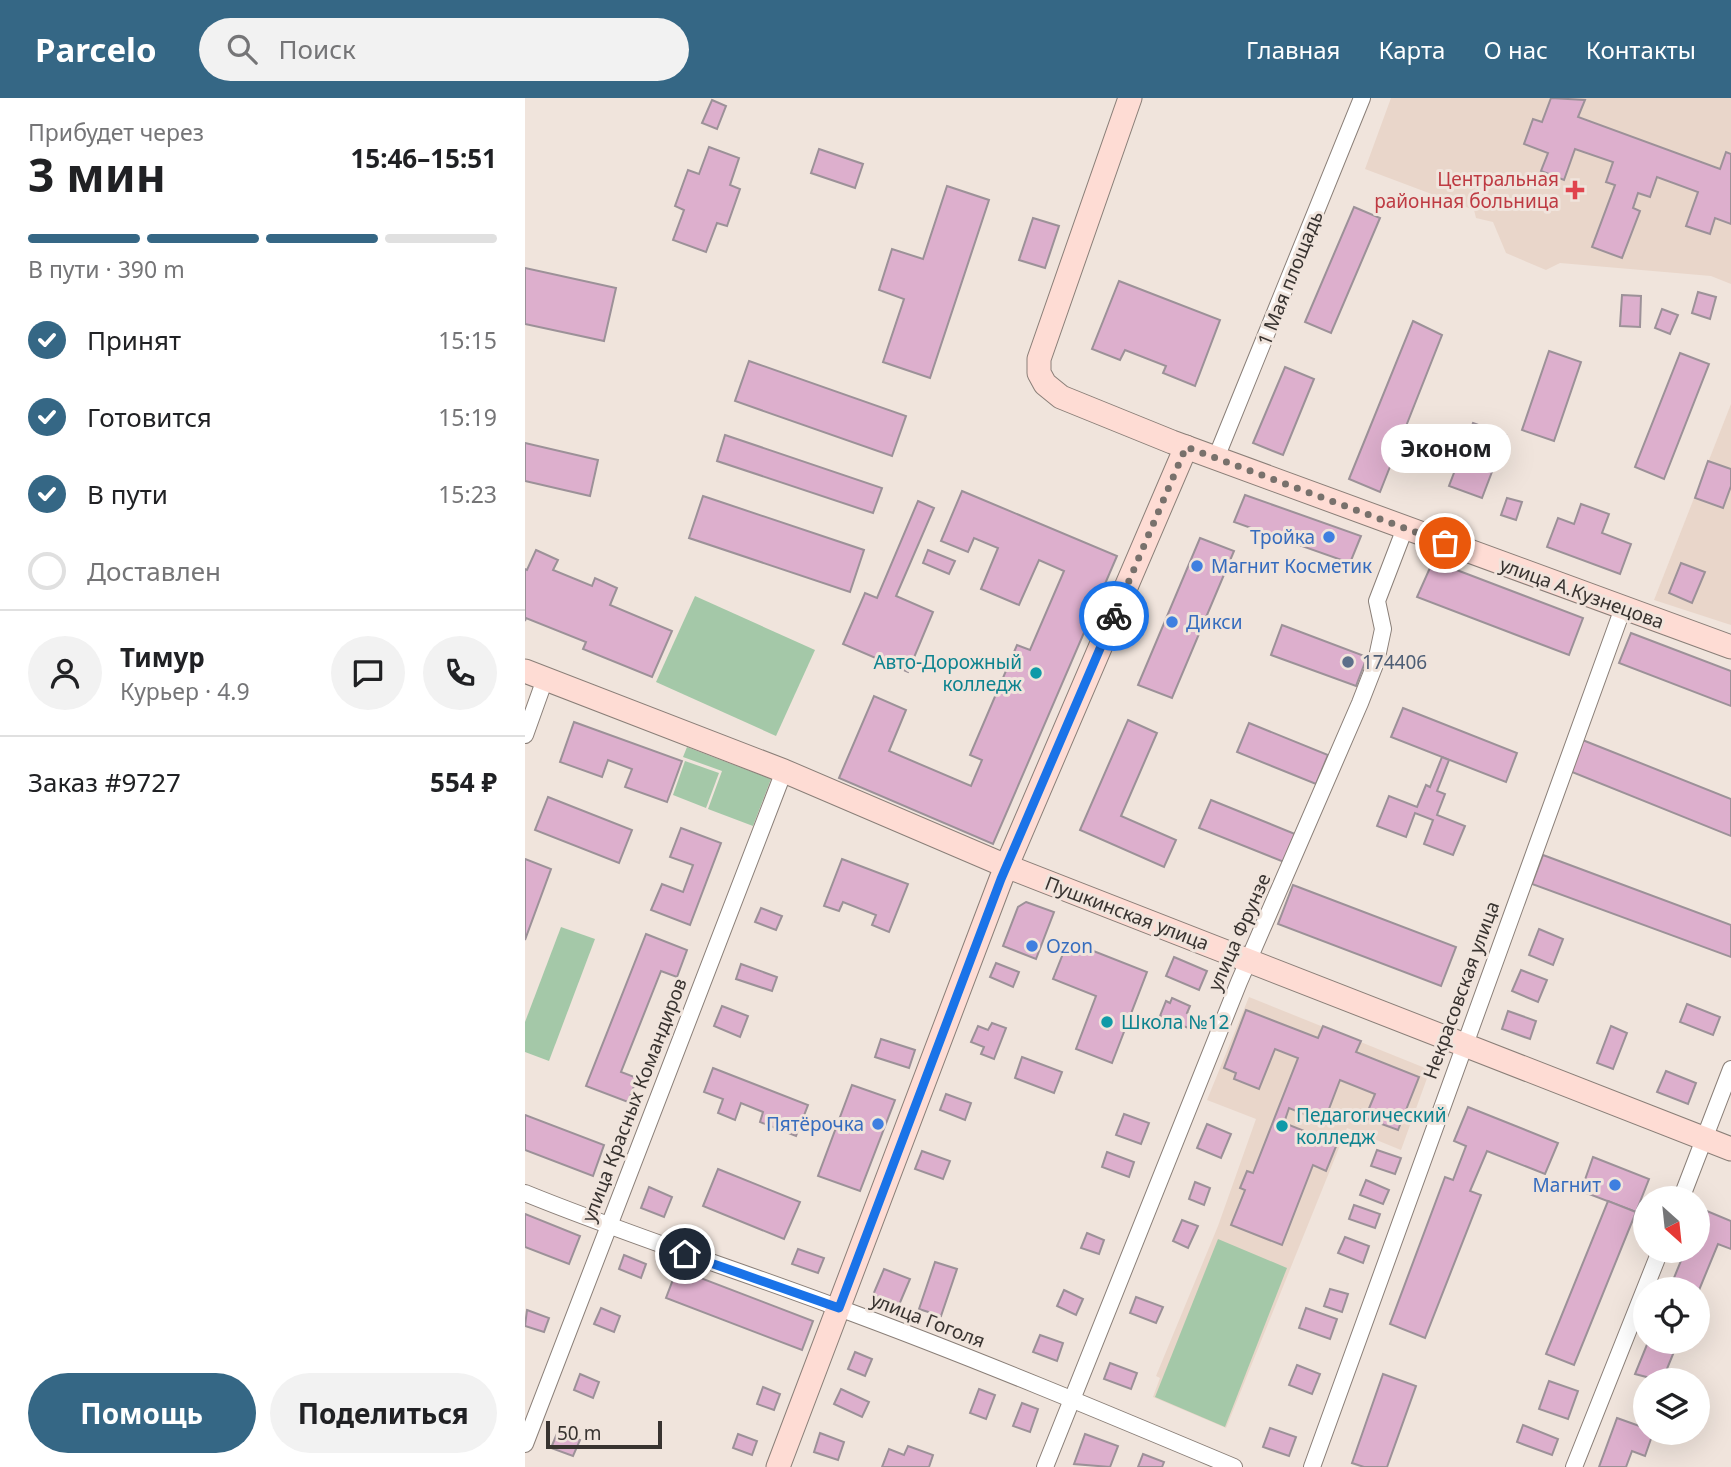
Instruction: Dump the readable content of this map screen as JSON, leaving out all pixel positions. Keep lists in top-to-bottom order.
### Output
{
  "streets": {
    "main road": ["улица А.Кузнецова", "Пушкинская улица"],
    "street": [
      "1 Мая площадь",
      "улица Фрунзе",
      "Некрасовская улица",
      "улица Красных Командиров",
      "улица Гоголя"
    ]
  },
  "crossings": [
    ["1 Мая площадь", "улица А.Кузнецова"],
    ["улица А.Кузнецова", "улица Фрунзе"],
    ["улица А.Кузнецова", "Некрасовская улица"],
    ["Пушкинская улица", "улица Фрунзе"],
    ["Пушкинская улица", "Некрасовская улица"],
    ["Пушкинская улица", "улица Красных Командиров"],
    ["улица Фрунзе", "улица Гоголя"],
    ["улица Красных Командиров", "улица Гоголя"]
  ],
  "places": {
    "health": ["Центральная районная больница"],
    "other": [
      "Тройка",
      "Эконом",
      "Магнит Косметик",
      "Дикси",
      "174406",
      "Авто-Дорожный колледж",
      "Ozon",
      "Школа №12",
      "Пятёрочка",
      "Педагогический колледж",
      "Магнит"
    ]
  },
  "scale_bar": "50 m",
  "north": "bottom right",
  "page": {
    "header": "Parcelo",
    "search": "Поиск",
    "nav": [
      "Главная",
      "Карта",
      "О нас",
      "Контакты"
    ],
    "heading": ["3 мин", "Прибудет через", "15:46–15:51"],
    "panel": [
      "Тимур",
      "Курьер · 4.9",
      "Заказ #9727",
      "554 ₽"
    ],
    "bar": "В пути · 390 m",
    "list": [
      ["Принят", "15:15"],
      ["Готовится", "15:19"],
      ["В пути", "15:23"],
      "Доставлен"
    ],
    "bubble": "Эконом",
    "buttons": ["Помощь", "Поделиться"],
    "scale": "50 m"
  }
}
